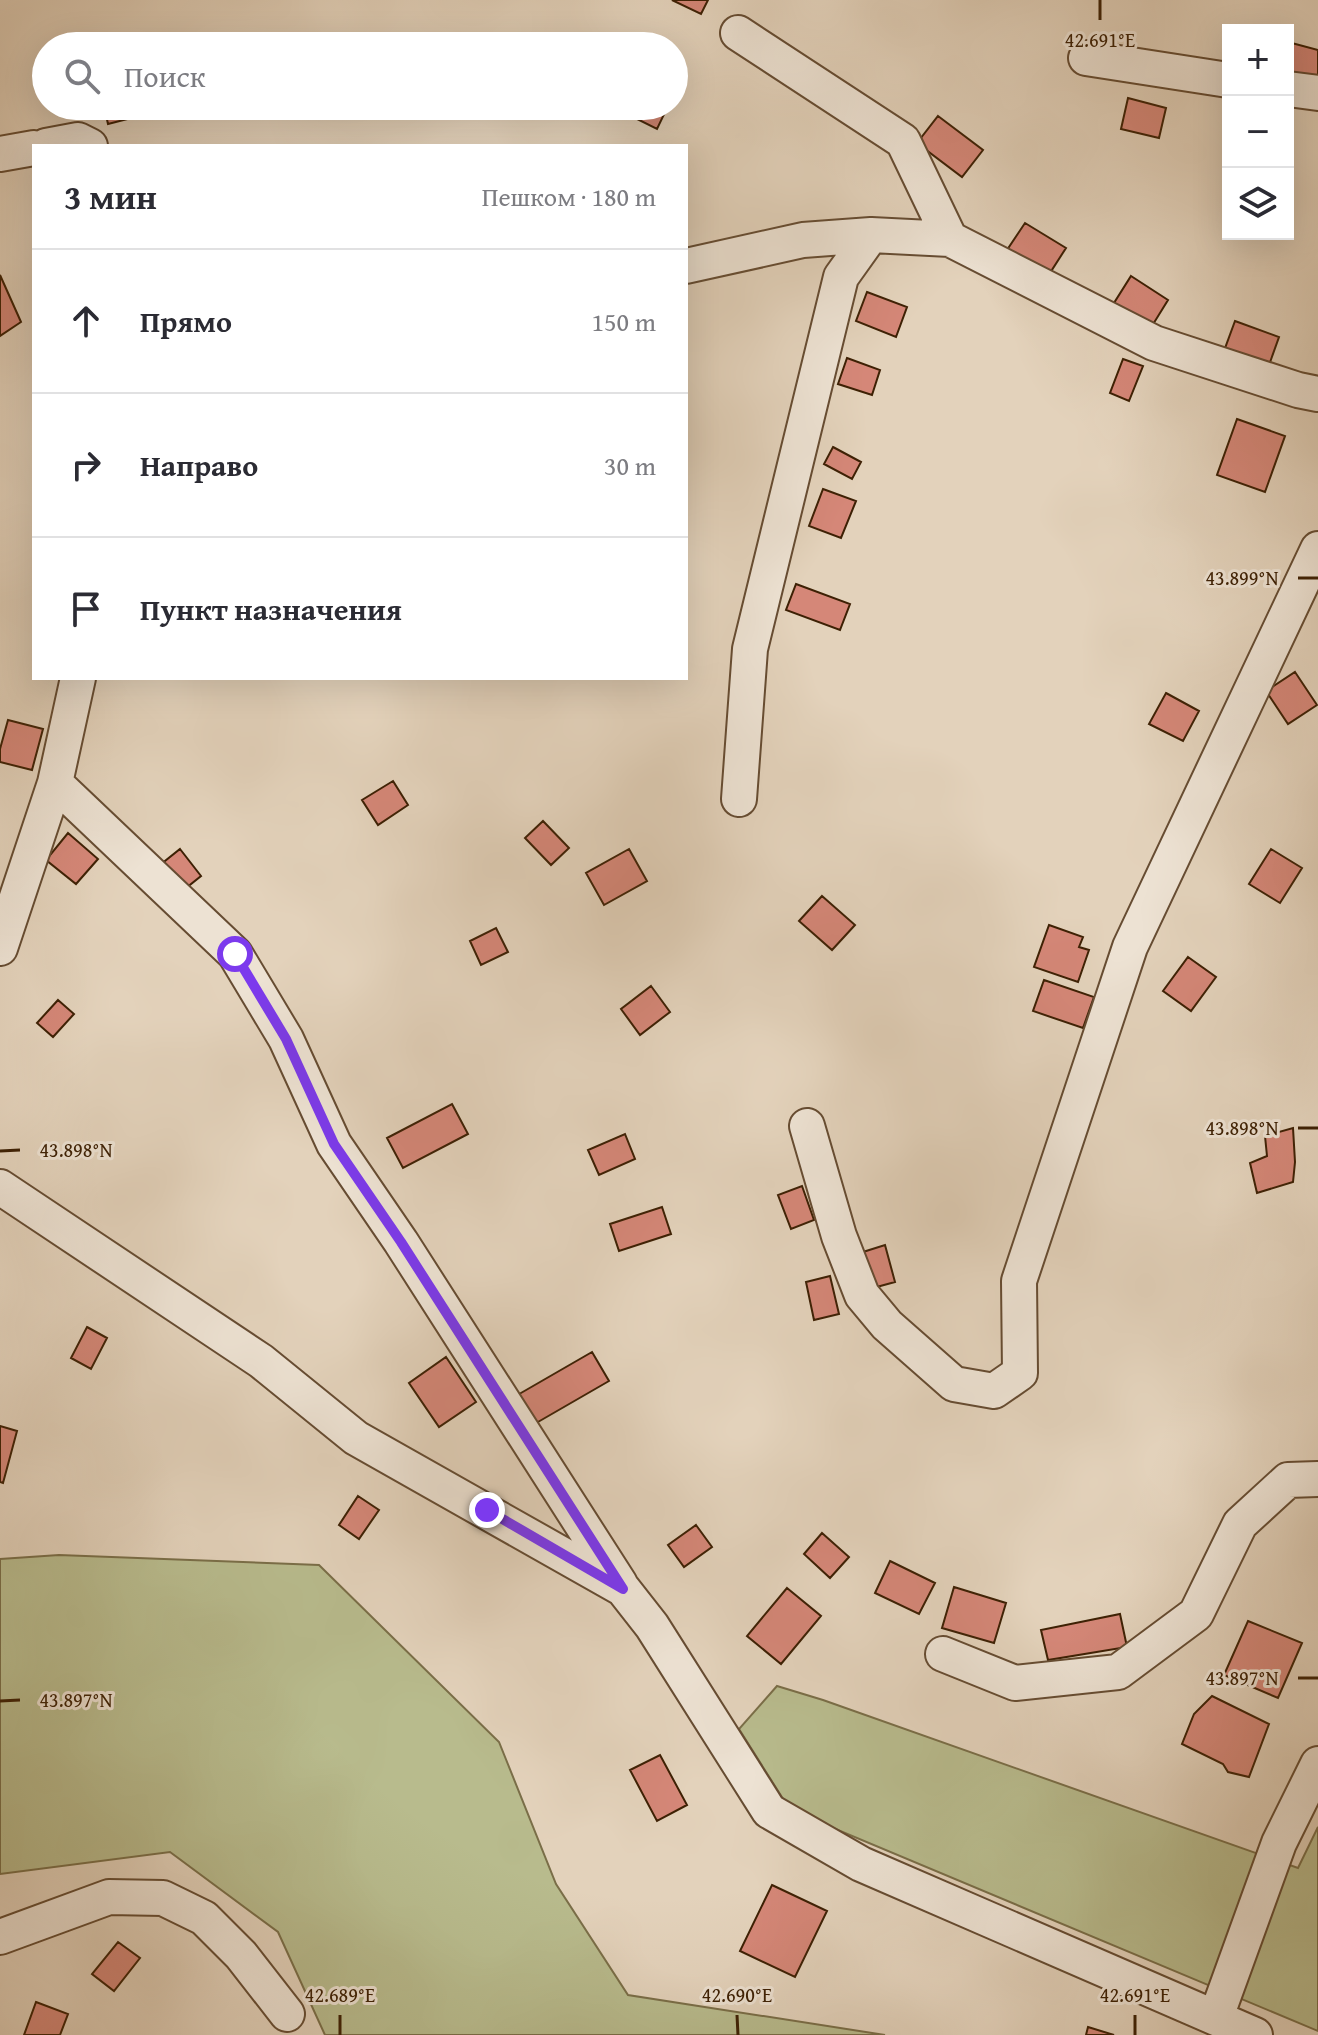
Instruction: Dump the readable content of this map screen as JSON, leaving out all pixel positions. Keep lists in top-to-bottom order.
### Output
{
  "page": {
    "map_buttons": ["+", "−"],
    "search": "Поиск",
    "heading": ["3 мин", "Пешком · 180 m"],
    "list": [
      ["Прямо", "150 m"],
      ["Направо", "30 m"],
      "Пункт назначения"
    ]
  },
  "coordinates": [
    "42.691°E",
    "43.899°N",
    "43.898°N",
    "43.897°N",
    "42.689°E",
    "42.690°E"
  ]
}
